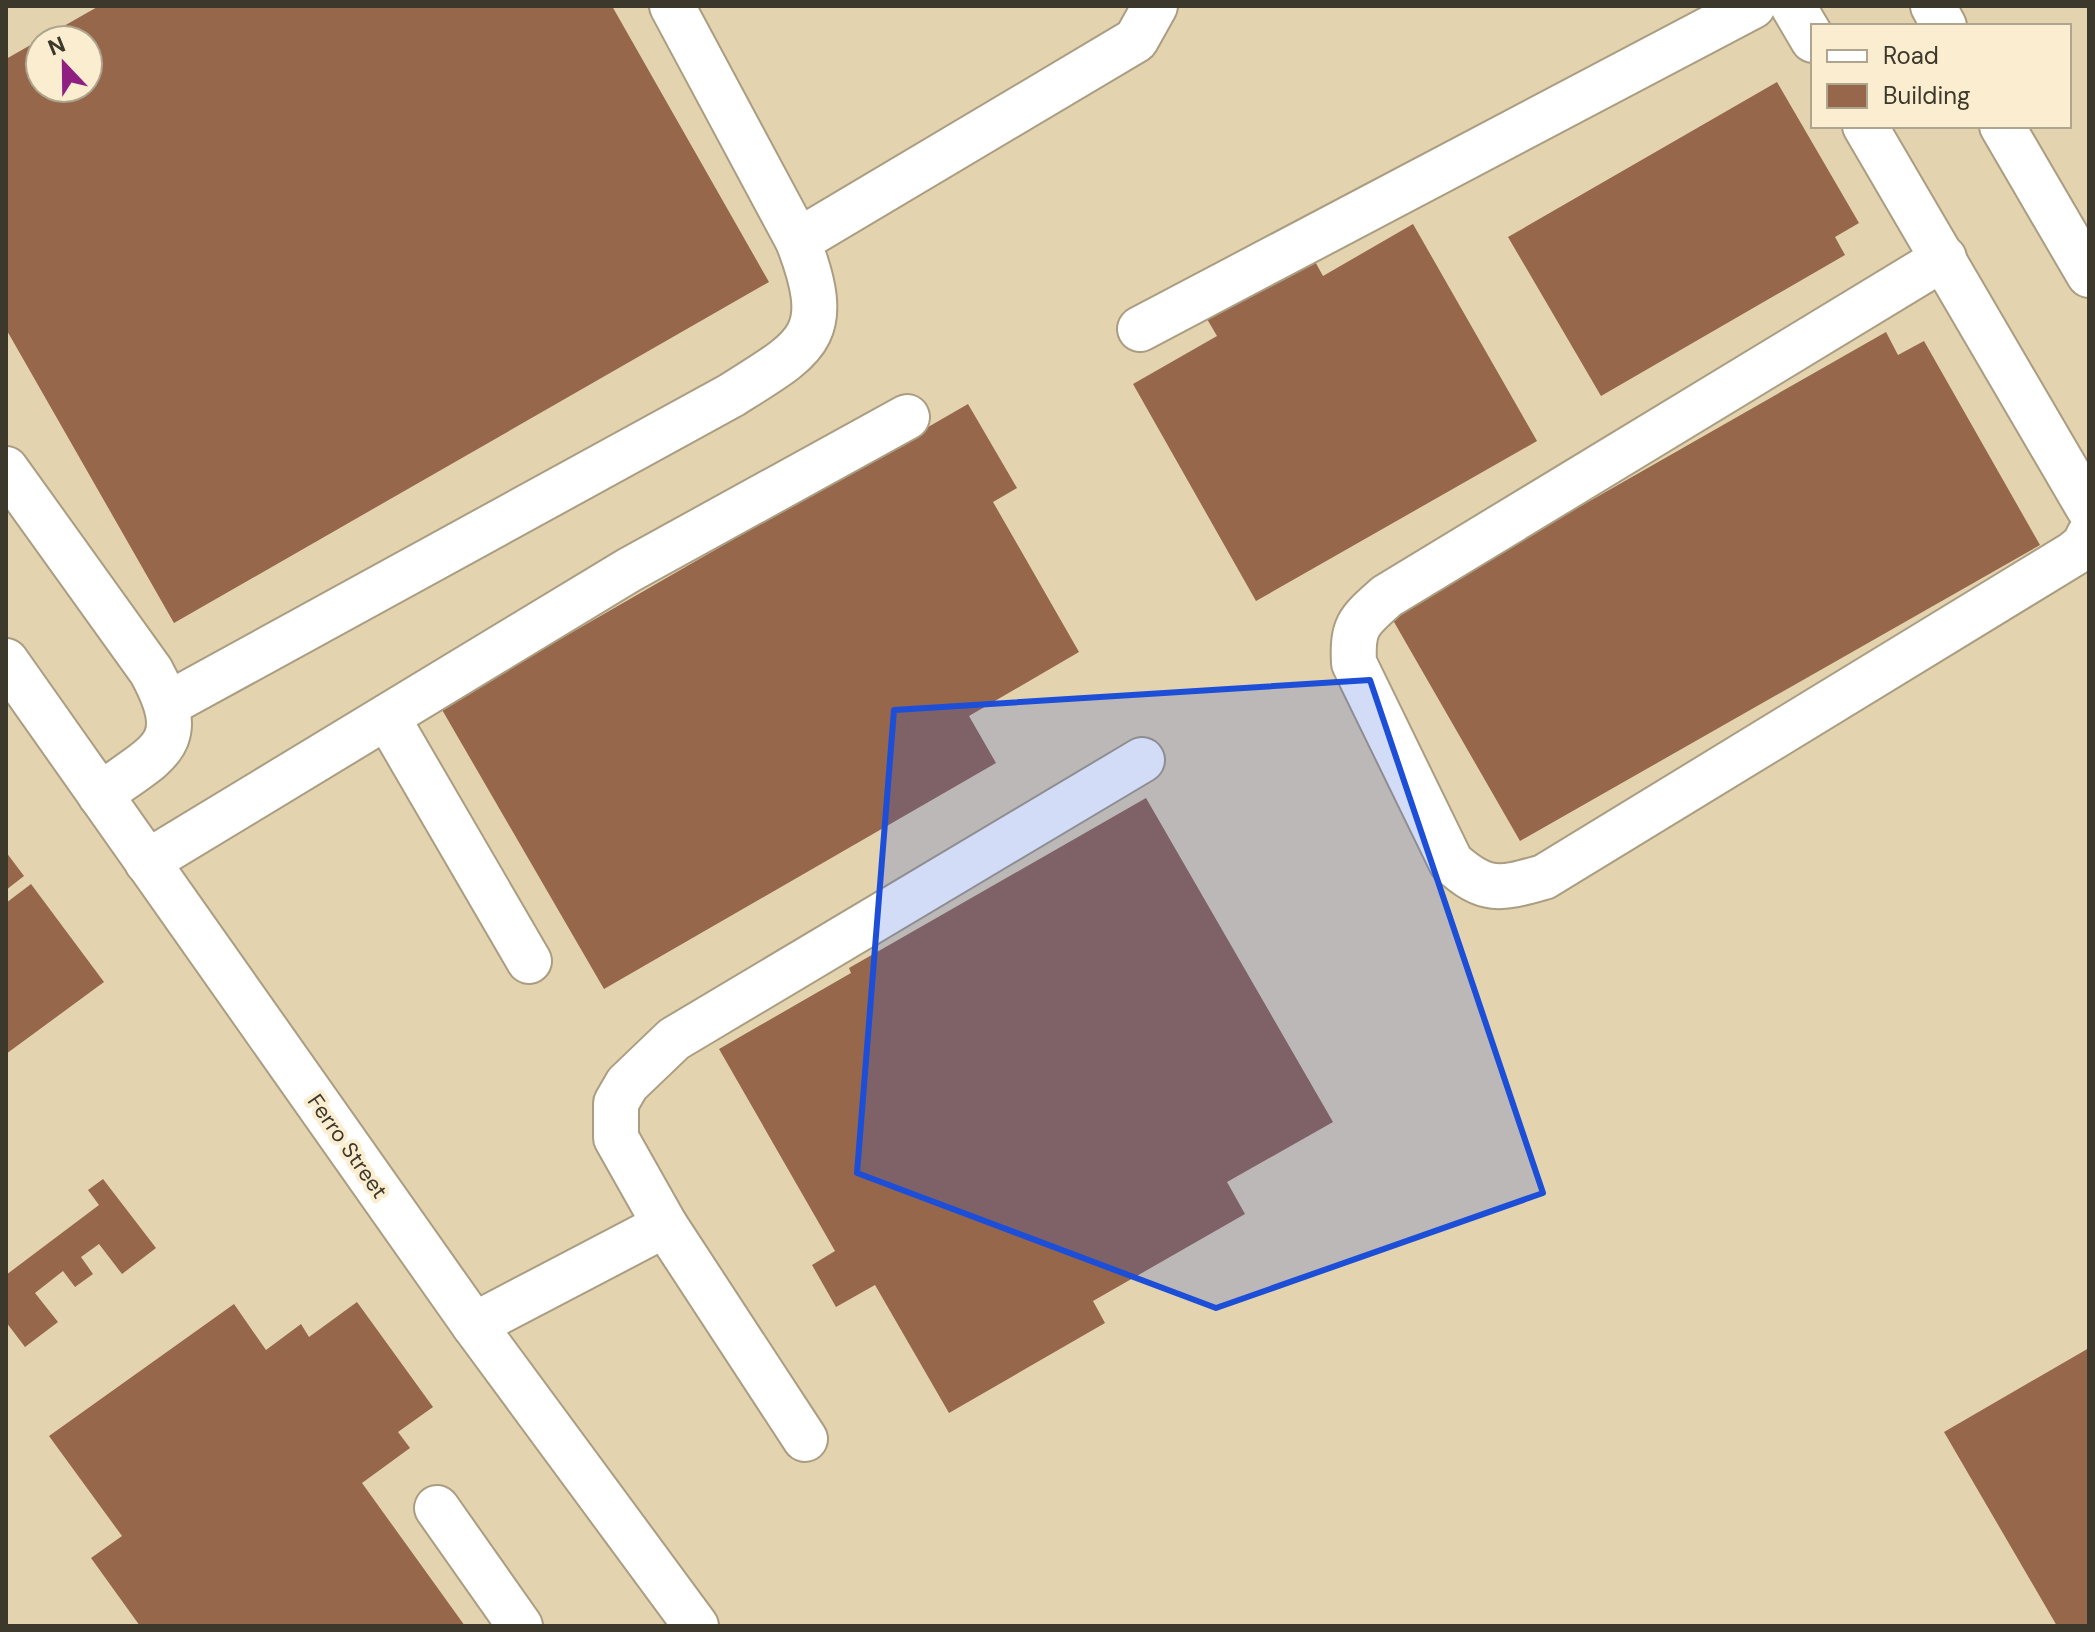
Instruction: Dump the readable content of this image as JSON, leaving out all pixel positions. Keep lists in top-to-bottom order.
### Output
{
  "streets": {
    "street": ["Ferro Street"]
  },
  "legend": ["Road", "Building"],
  "north": "top"
}
